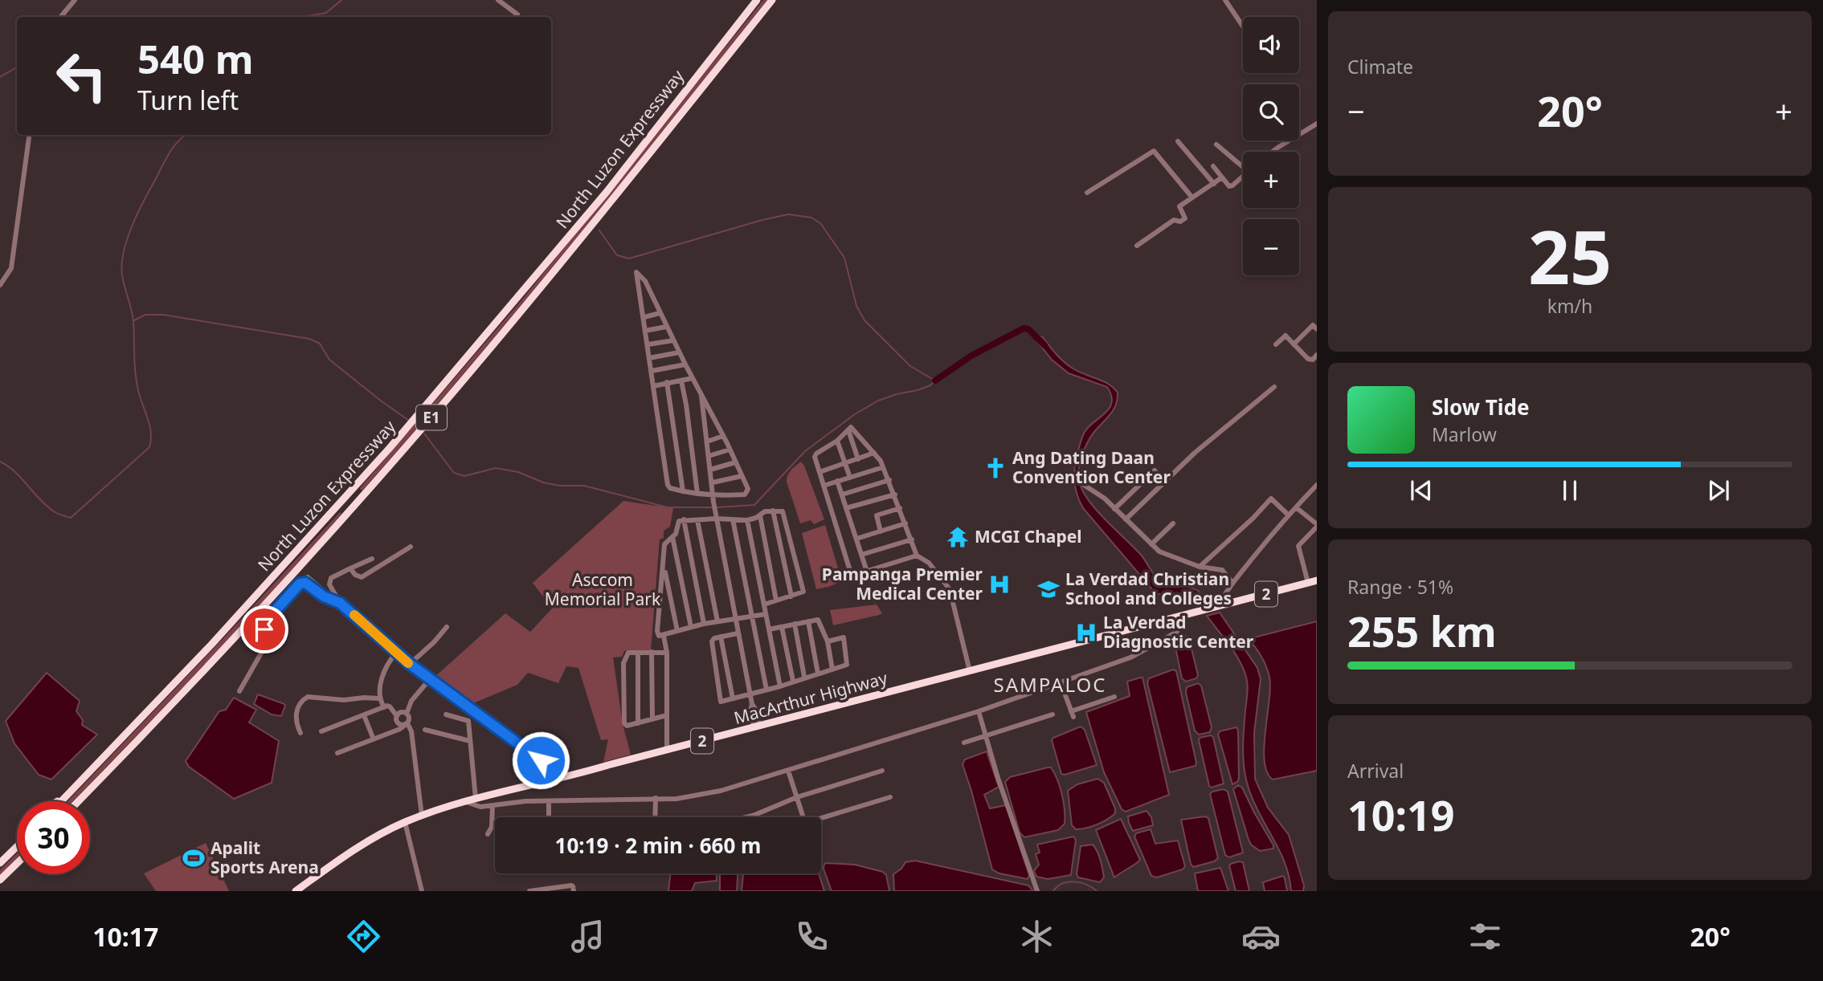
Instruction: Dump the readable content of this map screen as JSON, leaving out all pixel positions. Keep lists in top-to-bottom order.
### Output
{
  "streets": {
    "highway": [
      "North Luzon Expressway",
      "E1",
      "2",
      "MacArthur Highway"
    ]
  },
  "districts": ["SAMPALOC"],
  "parks": ["Asccom Memorial Park"],
  "places": {
    "church": ["Ang Dating Daan Convention Center"],
    "temple": ["MCGI Chapel"],
    "hospital": ["Pampanga Premier Medical Center", "La Verdad Diagnostic Center"],
    "school or university": ["La Verdad Christian School and Colleges"],
    "sports": ["Apalit Sports Arena"]
  },
  "page": {
    "tile": [
      "Climate",
      ["25", "km/h"],
      ["Range · 51%", "255 km"],
      ["Arrival", "10:19"]
    ],
    "map_buttons": ["+", "−"],
    "turn": ["540 m", "Turn left"],
    "heat": ["−", "20°", "+"],
    "song": ["Slow Tide", "Marlow"],
    "limit": "30",
    "trip": "10:19 · 2 min · 660 m",
    "tabs": ["10:17", "20°"]
  }
}
